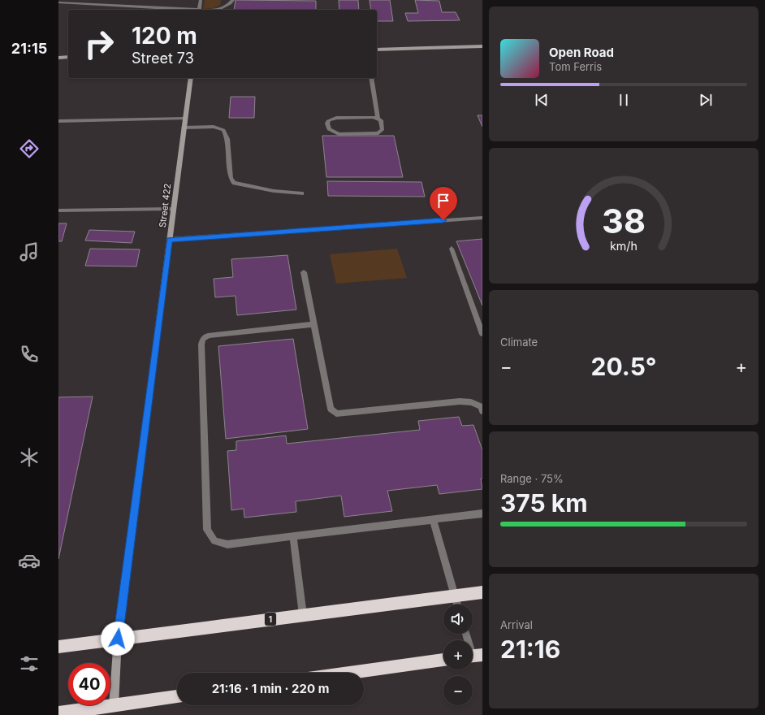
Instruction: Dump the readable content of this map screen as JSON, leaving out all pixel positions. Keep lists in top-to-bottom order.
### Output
{
  "streets": {
    "highway": ["1"],
    "street": ["Street 422"]
  },
  "crossings": [
    ["Street 422", "1"]
  ],
  "page": {
    "tabs": "21:15",
    "turn": ["120 m", "Street 73"],
    "song": ["Open Road", "Tom Ferris"],
    "tile": [
      "Climate",
      ["Range · 75%", "375 km"],
      ["Arrival", "21:16"]
    ],
    "heat": ["−", "20.5°", "+"],
    "map_buttons": ["+", "−"],
    "limit": "40",
    "trip": "21:16 · 1 min · 220 m",
    "gauge": ["38", "km/h"]
  }
}
